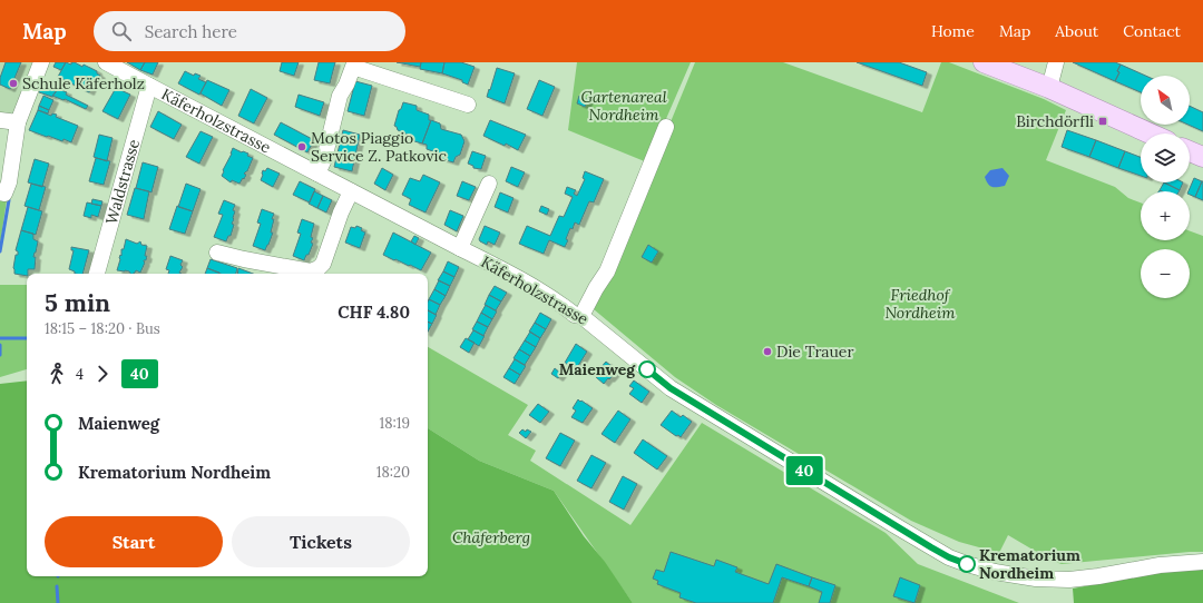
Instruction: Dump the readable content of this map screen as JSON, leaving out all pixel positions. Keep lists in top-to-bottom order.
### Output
{
  "streets": {
    "street": ["Käferholzstrasse", "Waldstrasse"]
  },
  "crossings": [
    ["Käferholzstrasse", "Waldstrasse"]
  ],
  "parks": ["Gartenareal Nordheim", "Friedhof Nordheim", "Chäferberg"],
  "places": {
    "other": [
      "Schule Käferholz",
      "Motos Piaggio Service Z. Patkovic",
      "Die Trauer",
      "Maienweg",
      "Krematorium Nordheim"
    ],
    "transit": ["Birchdörfli"]
  },
  "lines": ["bus line 40"],
  "north": "top left",
  "page": {
    "header": "Map",
    "search": "Search here",
    "nav": [
      "Home",
      "Map",
      "About",
      "Contact"
    ],
    "on_map": "40",
    "map_buttons": ["+", "−"],
    "heading": ["5 min", "18:15 – 18:20 · Bus", "CHF 4.80"],
    "legs": ["4", "40"],
    "list": [
      {
        "name": "Maienweg",
        "value": "18:19"
      },
      {
        "name": "Krematorium Nordheim",
        "value": "18:20"
      }
    ],
    "buttons": ["Start", "Tickets"]
  }
}
